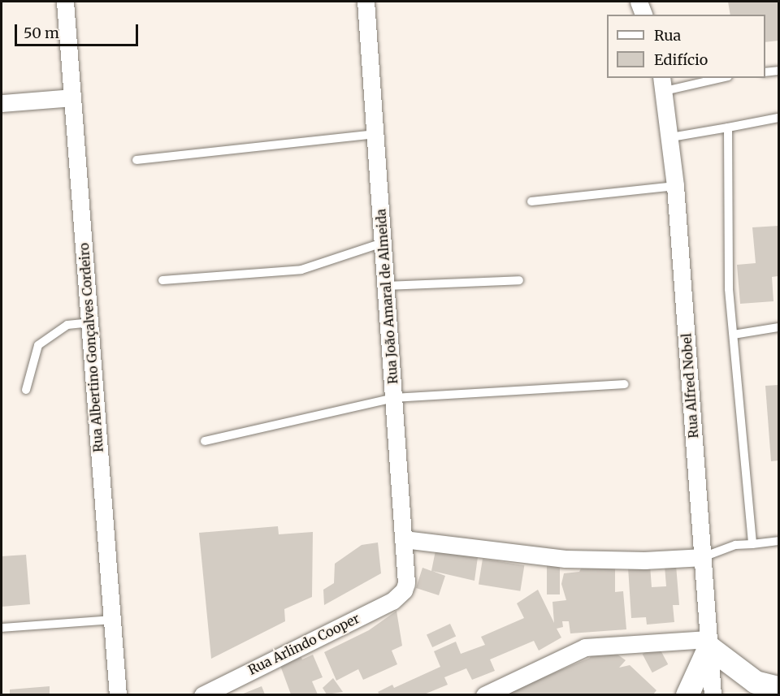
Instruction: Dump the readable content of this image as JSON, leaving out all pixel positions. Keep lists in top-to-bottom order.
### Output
{
  "streets": {
    "street": [
      "Rua João Amaral de Almeida",
      "Rua Albertino Gonçalves Cordeiro",
      "Rua Alfred Nobel",
      "Rua Arlindo Cooper"
    ]
  },
  "crossings": [
    ["Rua João Amaral de Almeida", "Rua Arlindo Cooper"]
  ],
  "legend": ["Rua", "Edifício"],
  "scale_bar": "50 m"
}
